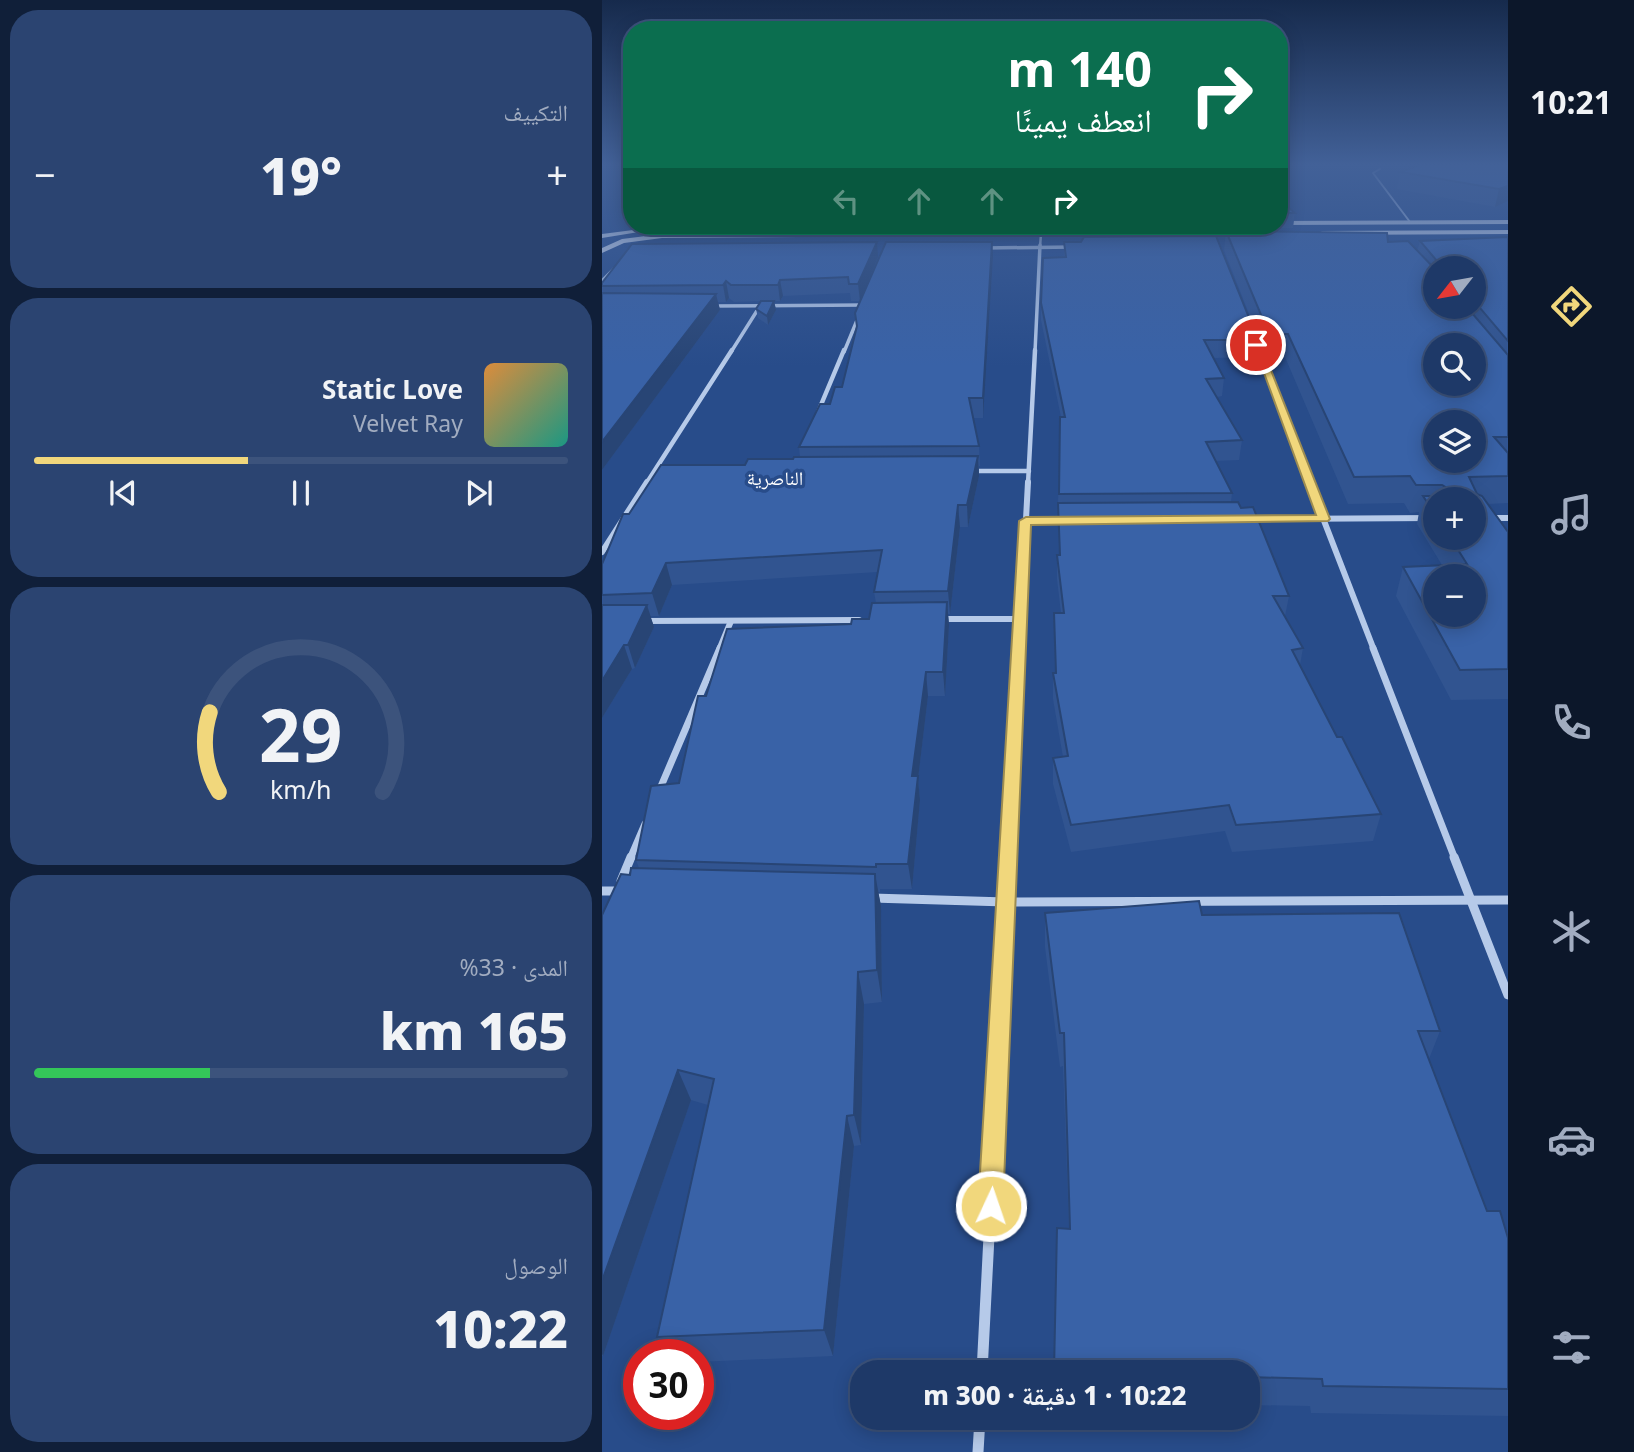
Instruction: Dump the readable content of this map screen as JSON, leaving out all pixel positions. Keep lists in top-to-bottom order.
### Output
{
  "districts": ["الناصرية"],
  "north": "bottom left",
  "page": {
    "tabs": "10:21",
    "tile": [
      "التكييف",
      ["المدى · 33%", "165 km"],
      ["الوصول", "10:22"]
    ],
    "turn": ["140 m", "انعطف يمينًا"],
    "heat": ["−", "19°", "+"],
    "map_buttons": ["+", "−"],
    "song": ["Static Love", "Velvet Ray"],
    "limit": "30",
    "trip": "10:22 · 1 دقيقة · 300 m",
    "gauge": ["29", "km/h"]
  }
}
